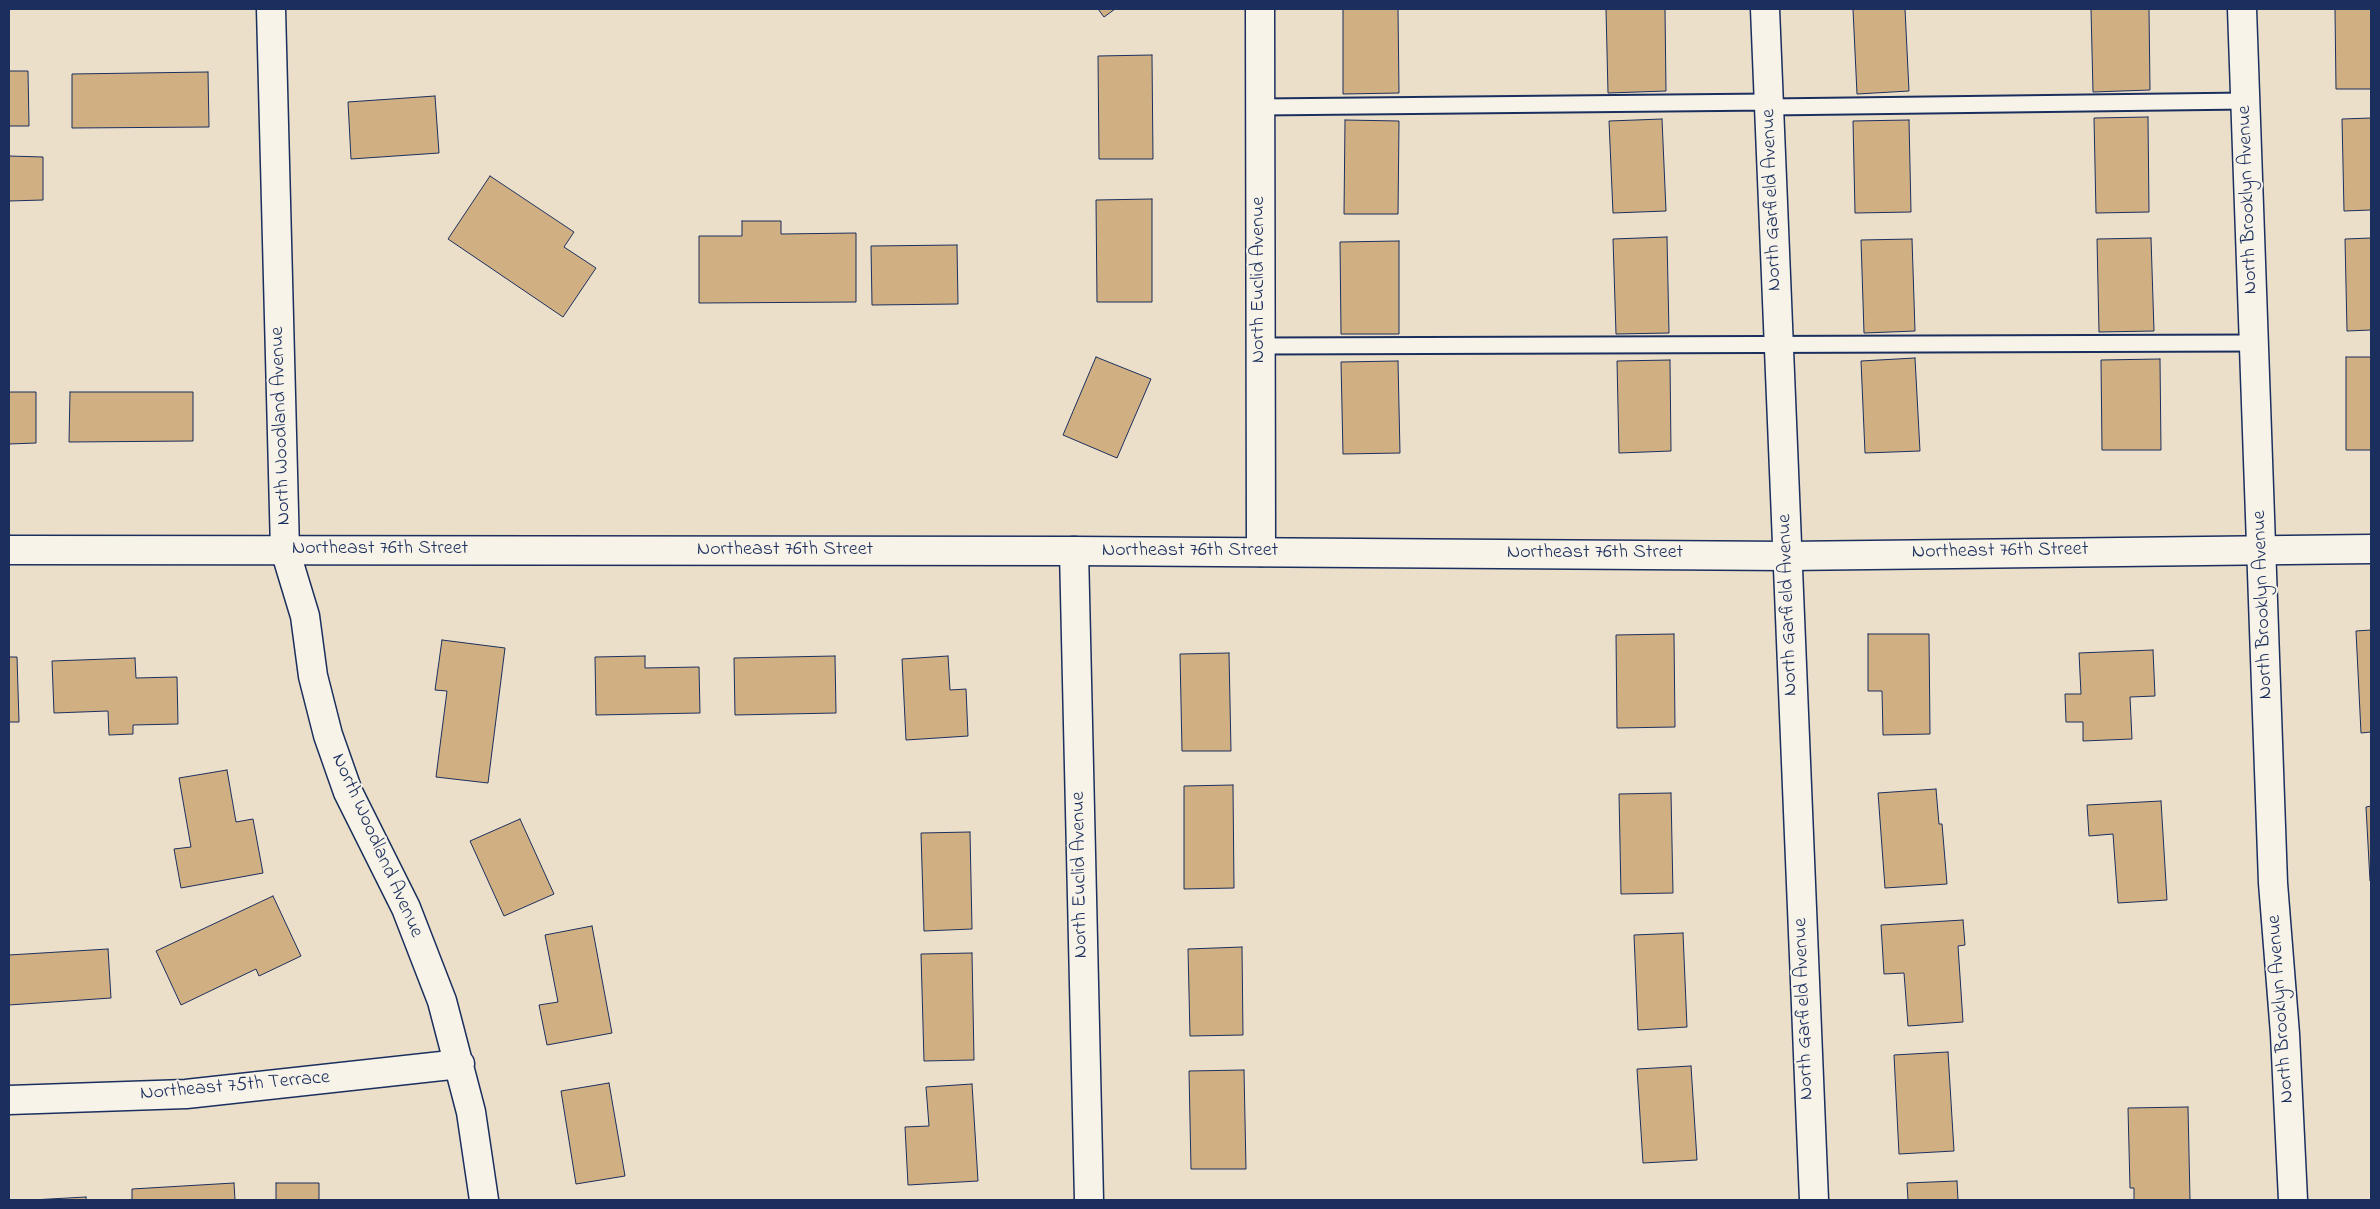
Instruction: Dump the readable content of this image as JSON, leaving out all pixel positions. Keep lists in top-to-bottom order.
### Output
{
  "streets": {
    "street": [
      "North Garfield Avenue",
      "North Brooklyn Avenue",
      "North Euclid Avenue",
      "North Woodland Avenue",
      "Northeast 76th Street",
      "Northeast 75th Terrace"
    ]
  },
  "crossings": [
    ["North Garfield Avenue", "Northeast 76th Street"],
    ["North Brooklyn Avenue", "Northeast 76th Street"],
    ["North Euclid Avenue", "Northeast 76th Street"],
    ["North Woodland Avenue", "Northeast 76th Street"],
    ["North Woodland Avenue", "Northeast 75th Terrace"]
  ]
}
